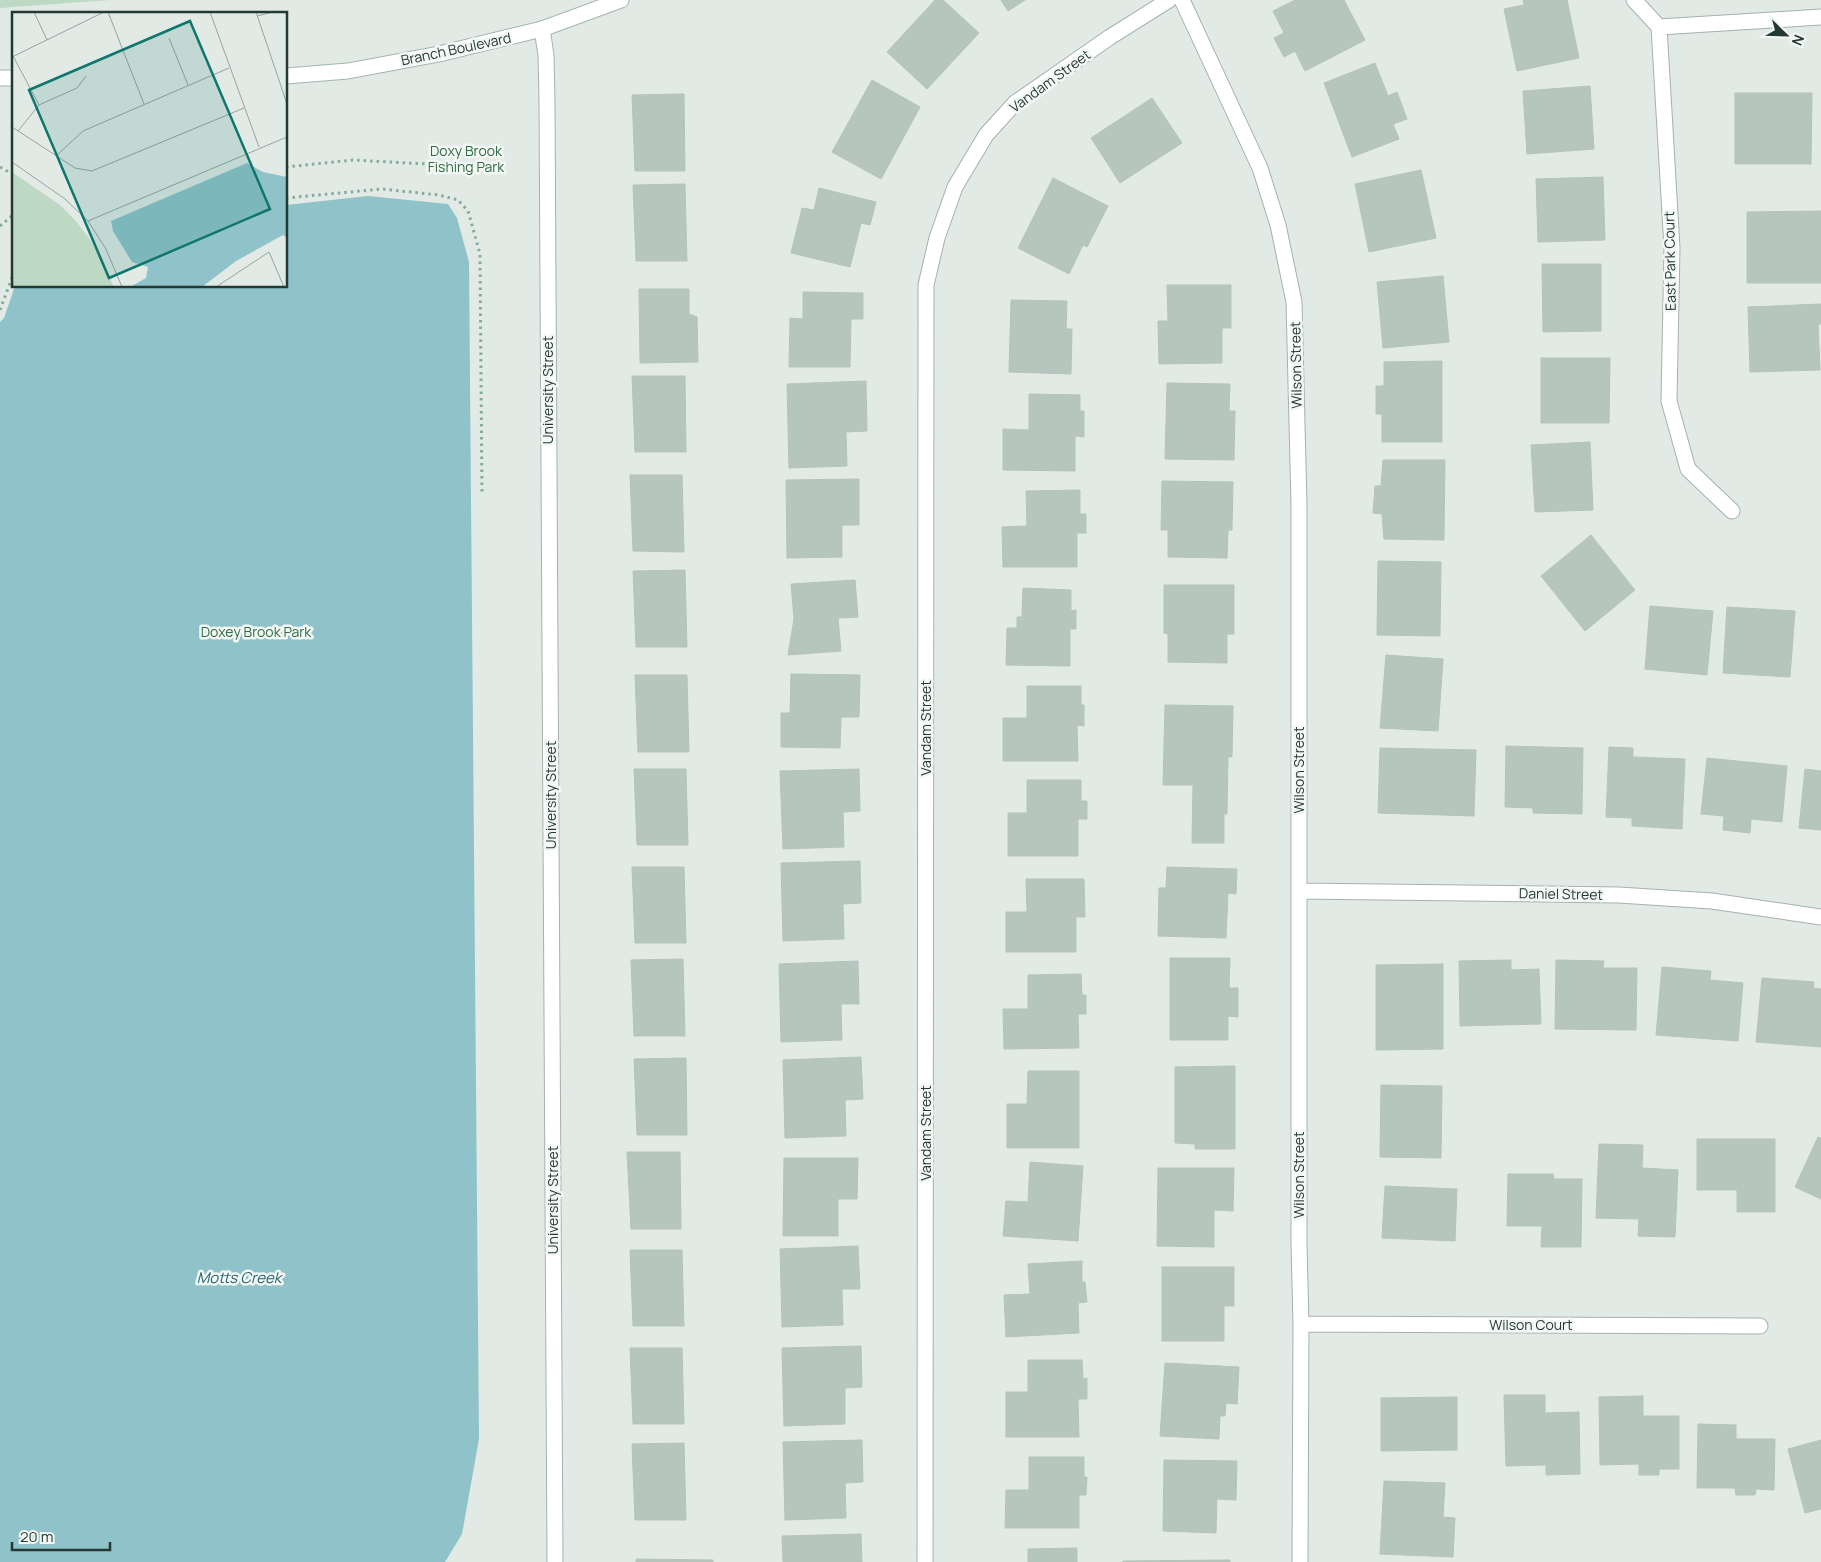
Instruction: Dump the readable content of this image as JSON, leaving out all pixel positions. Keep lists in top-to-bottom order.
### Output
{
  "streets": {
    "street": [
      "Branch Boulevard",
      "Vandam Street",
      "East Park Court",
      "Wilson Street",
      "University Street",
      "Daniel Street",
      "Wilson Court"
    ]
  },
  "crossings": [
    ["Branch Boulevard", "University Street"],
    ["Wilson Street", "Daniel Street"],
    ["Wilson Street", "Wilson Court"]
  ],
  "water": ["Motts Creek"],
  "parks": ["Doxy Brook Fishing Park", "Doxey Brook Park"],
  "scale_bar": "20 m",
  "north": "bottom right"
}
